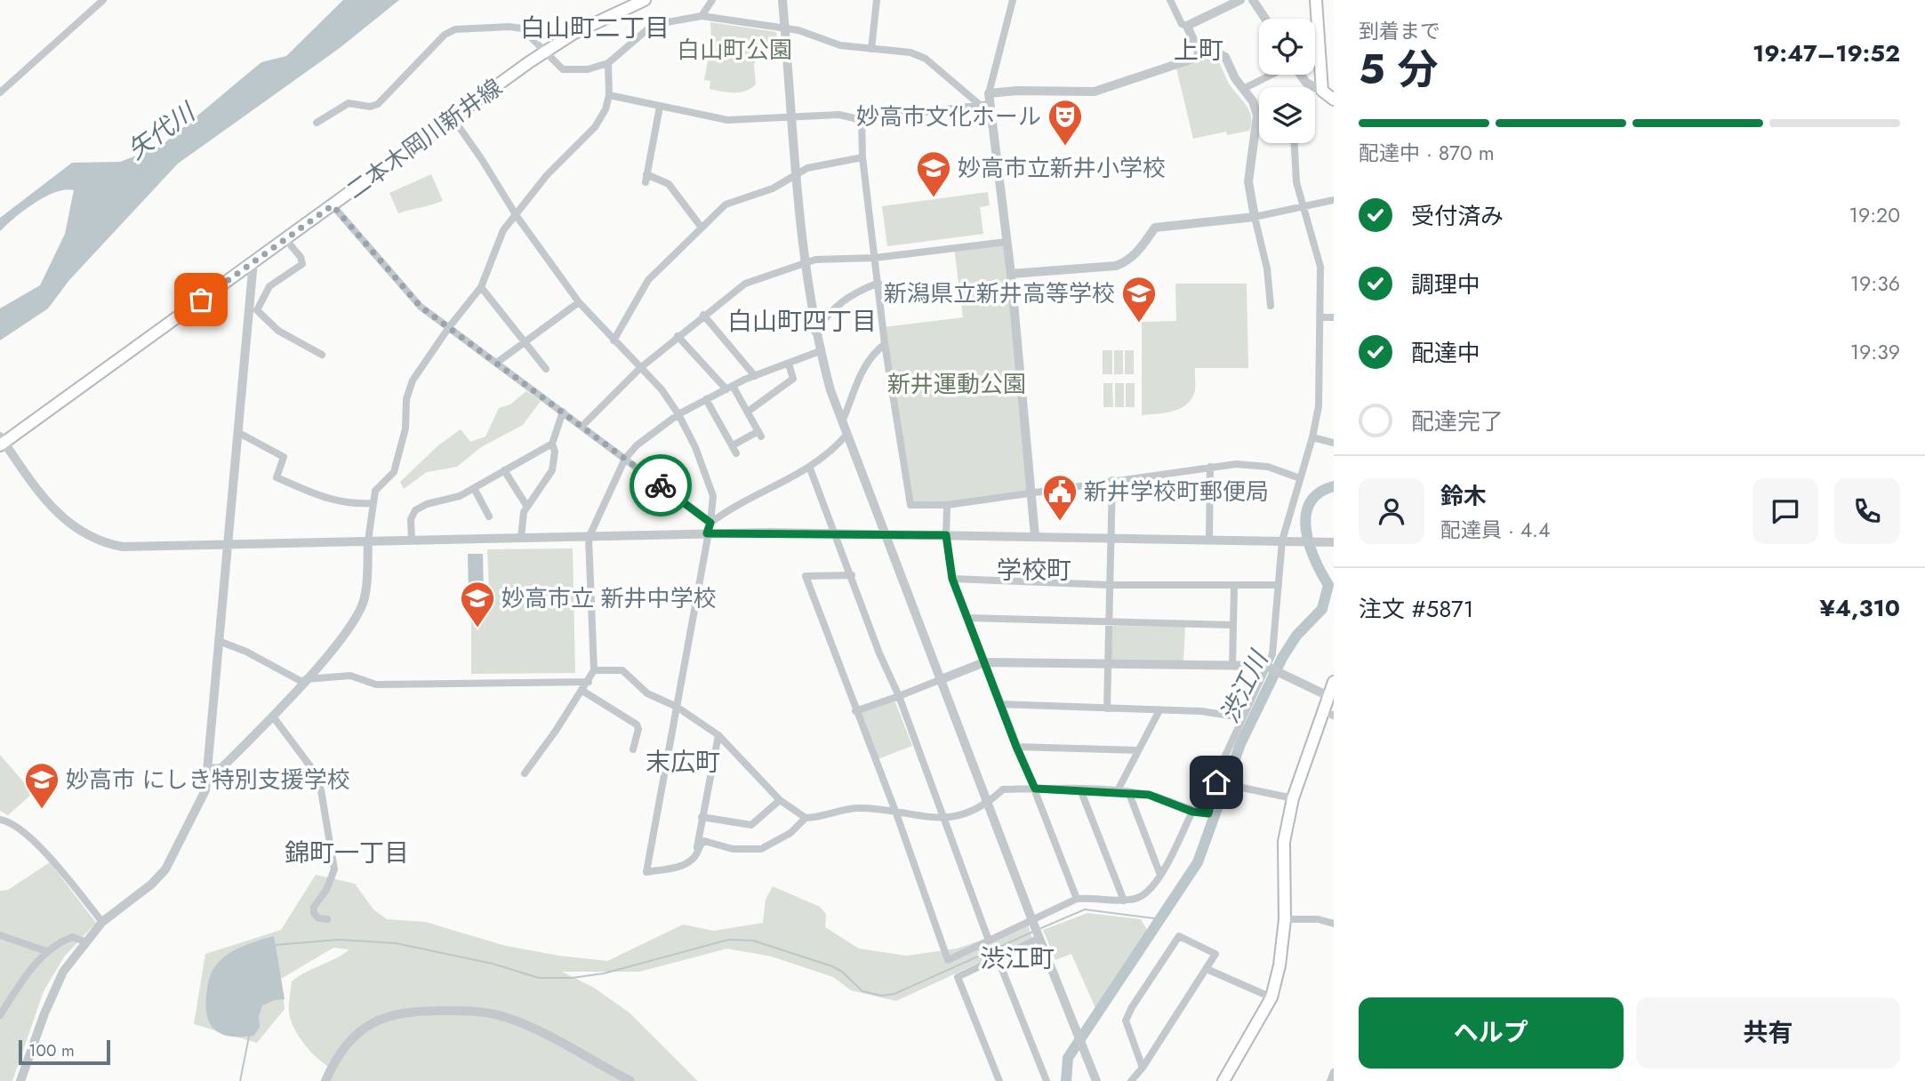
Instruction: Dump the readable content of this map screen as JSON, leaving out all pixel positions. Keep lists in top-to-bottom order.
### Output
{
  "streets": {
    "main road": ["二本木岡川新井線"]
  },
  "districts": [
    "白山町二丁目",
    "上町",
    "白山町四丁目",
    "学校町",
    "末広町",
    "錦町一丁目",
    "渋江町"
  ],
  "water": ["矢代川", "渋江川"],
  "parks": ["白山町公園", "新井運動公園"],
  "places": {
    "theatre": ["妙高市文化ホール"],
    "school or university": [
      "妙高市立新井小学校",
      "新潟県立新井高等学校",
      "妙高市立 新井中学校",
      "妙高市 にしき特別支援学校"
    ],
    "public building": ["新井学校町郵便局"]
  },
  "scale_bar": "100 m",
  "page": {
    "heading": ["5 分", "到着まで", "19:47–19:52"],
    "panel": [
      "鈴木",
      "配達員 · 4.4",
      "注文 #5871",
      "¥4,310"
    ],
    "bar": "配達中 · 870 m",
    "list": [
      ["受付済み", "19:20"],
      ["調理中", "19:36"],
      ["配達中", "19:39"],
      "配達完了"
    ],
    "buttons": ["ヘルプ", "共有"],
    "scale": "100 m"
  }
}
